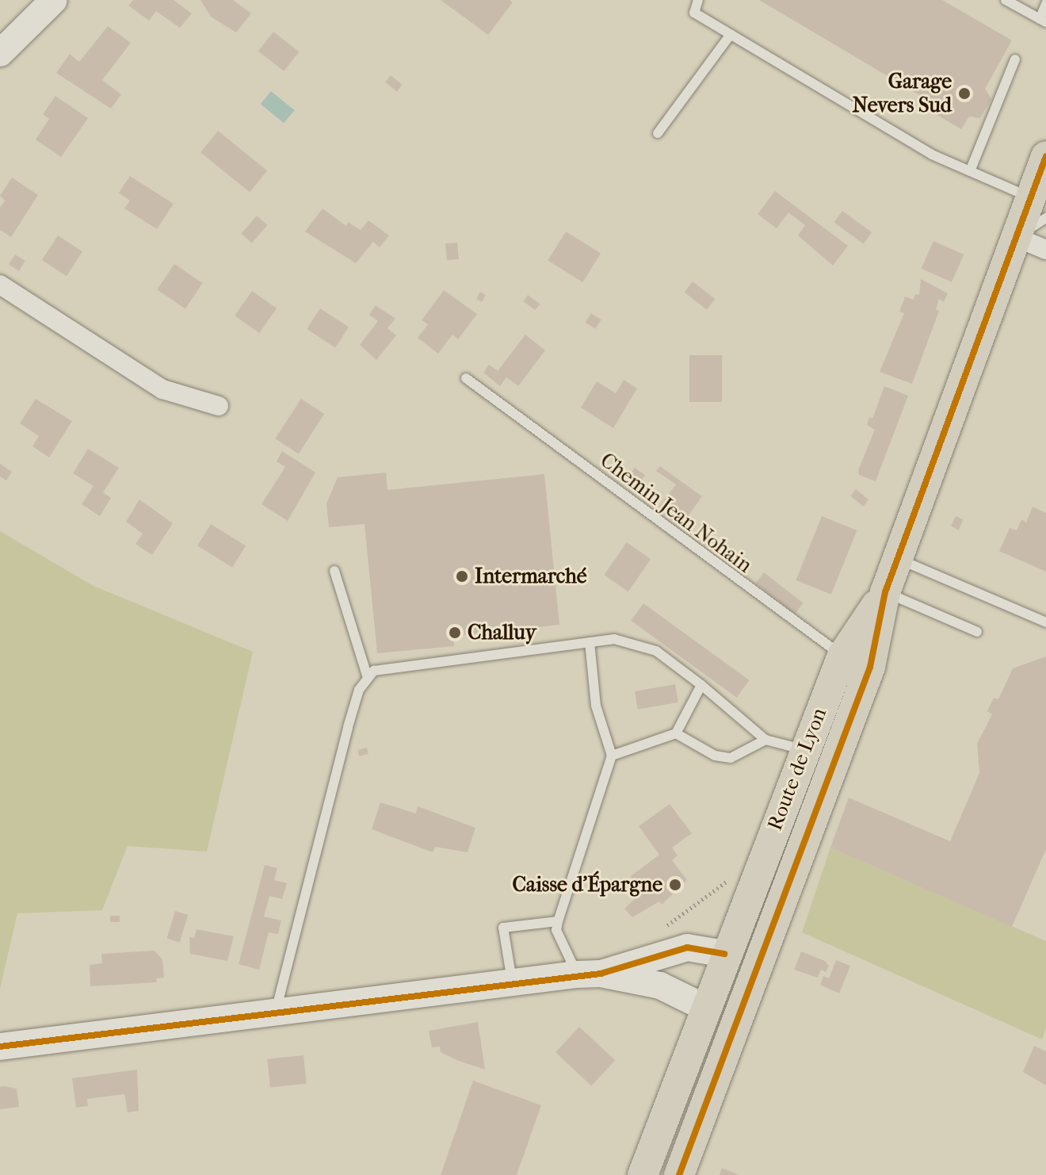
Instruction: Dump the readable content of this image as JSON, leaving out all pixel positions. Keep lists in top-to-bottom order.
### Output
{
  "streets": {
    "main road": ["Route de Lyon"],
    "lane": ["Chemin Jean Nohain"]
  },
  "crossings": [
    ["Chemin Jean Nohain", "Route de Lyon"]
  ],
  "places": [
    "Garage Nevers Sud",
    "Intermarché",
    "Challuy",
    "Caisse d'Épargne"
  ]
}
